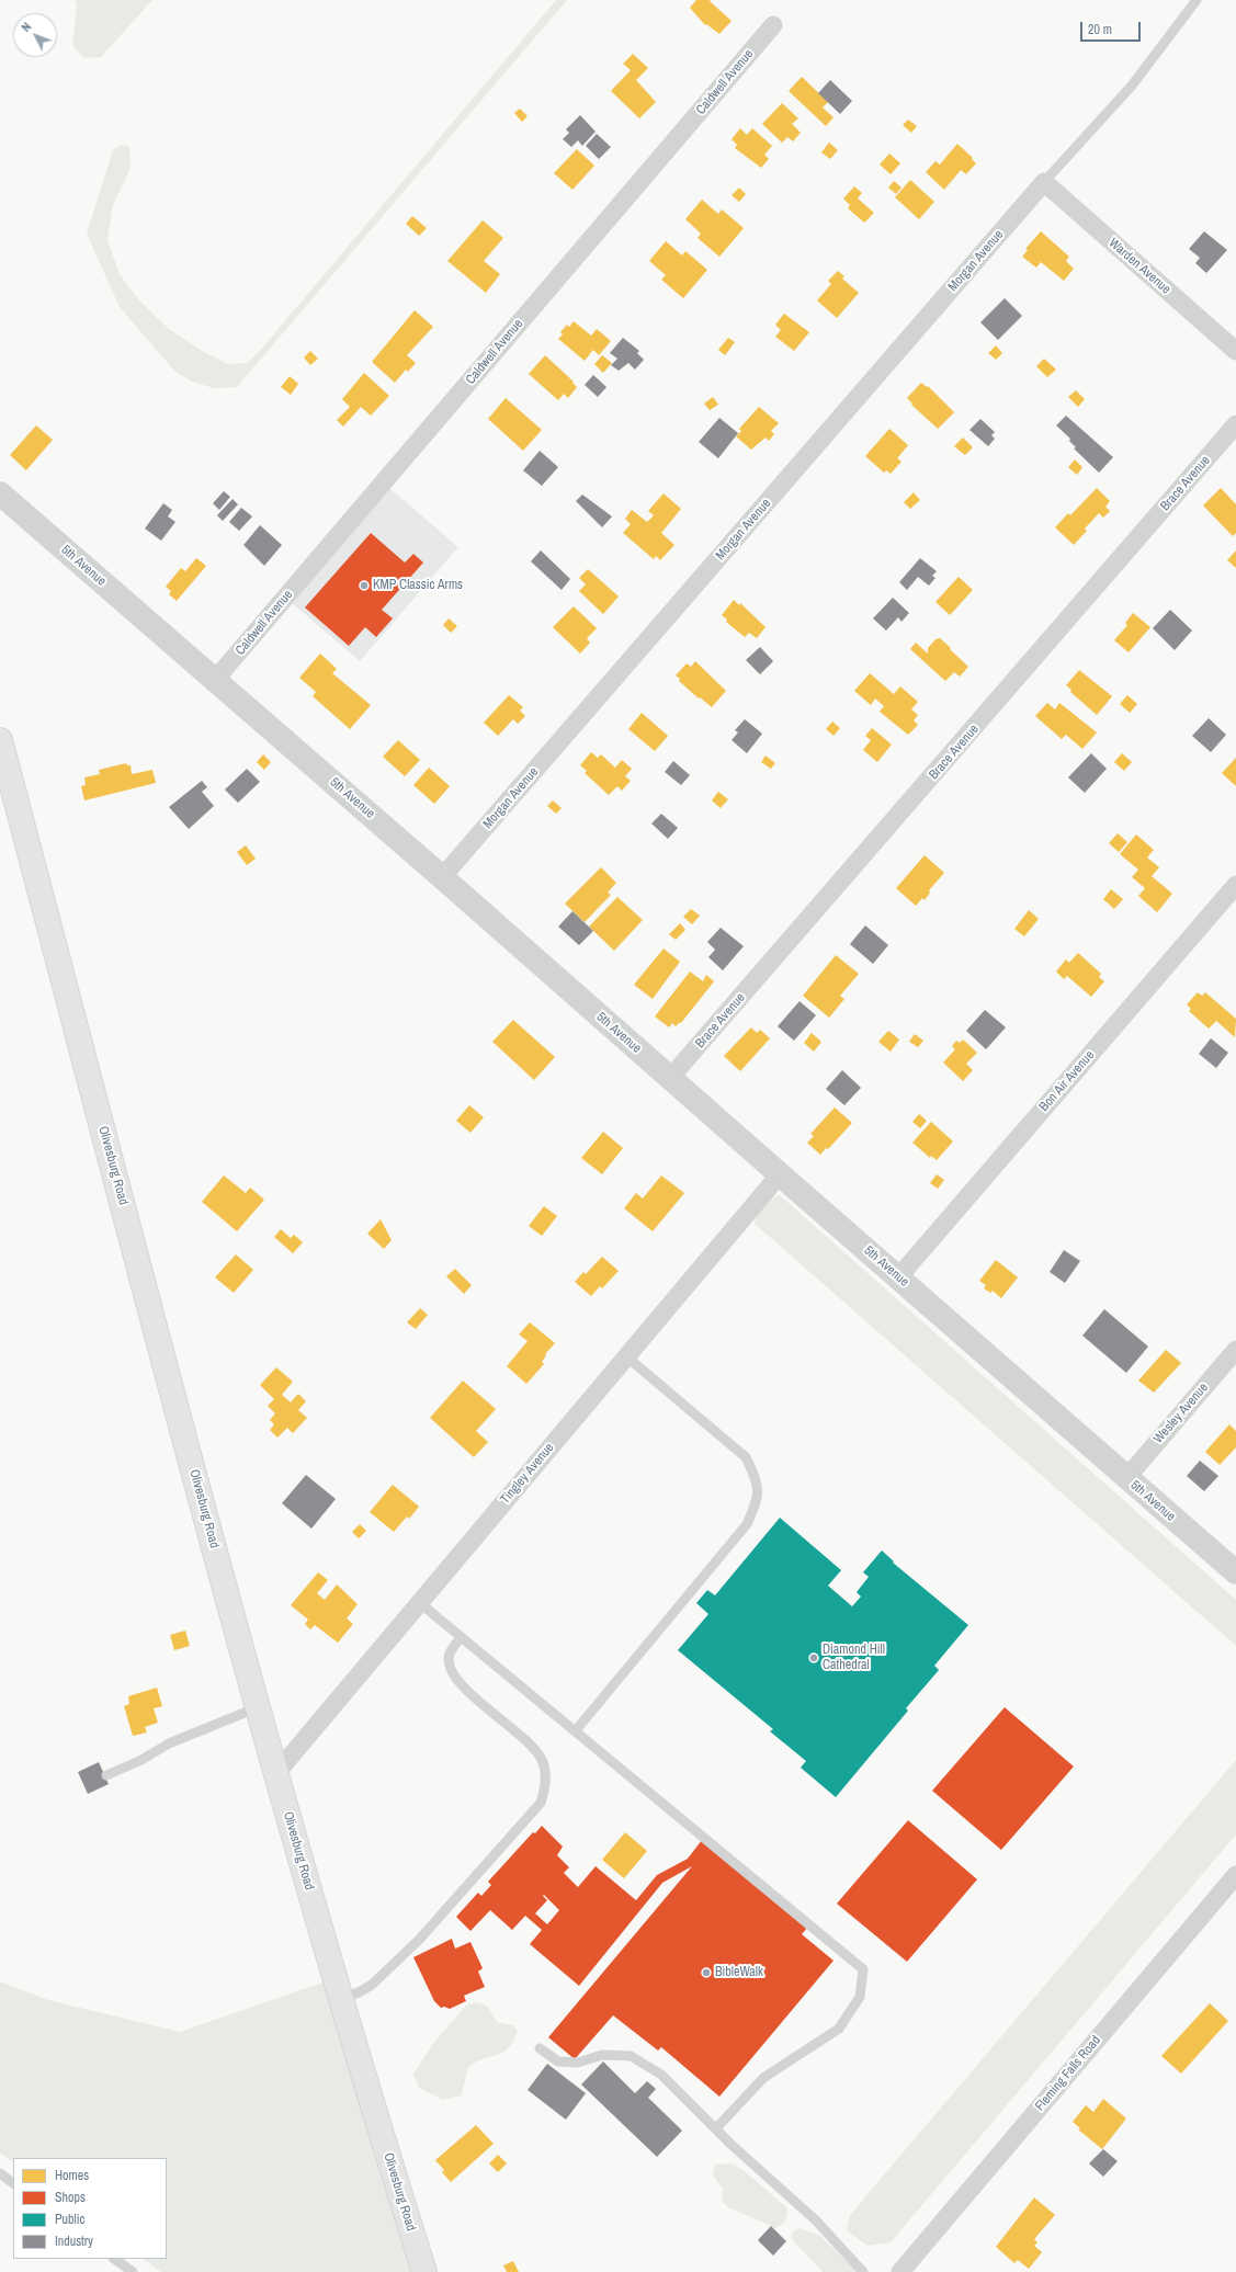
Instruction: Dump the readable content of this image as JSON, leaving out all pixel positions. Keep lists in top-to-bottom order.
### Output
{
  "streets": {
    "main road": ["Olivesburg Road"],
    "street": [
      "Caldwell Avenue",
      "Morgan Avenue",
      "Warden Avenue",
      "Brace Avenue",
      "5th Avenue",
      "Bon Air Avenue",
      "Wesley Avenue",
      "Tingley Avenue",
      "Fleming Falls Road"
    ]
  },
  "crossings": [
    ["Caldwell Avenue", "5th Avenue"],
    ["Morgan Avenue", "Warden Avenue"],
    ["Morgan Avenue", "5th Avenue"],
    ["Brace Avenue", "5th Avenue"],
    ["5th Avenue", "Bon Air Avenue"],
    ["5th Avenue", "Wesley Avenue"],
    ["5th Avenue", "Tingley Avenue"],
    ["Olivesburg Road", "Tingley Avenue"]
  ],
  "places": ["KMP Classic Arms", "Diamond Hill Cathedral", "BibleWalk"],
  "legend": [
    "Homes",
    "Shops",
    "Public",
    "Industry"
  ],
  "scale_bar": "20 m",
  "north": "top left"
}
